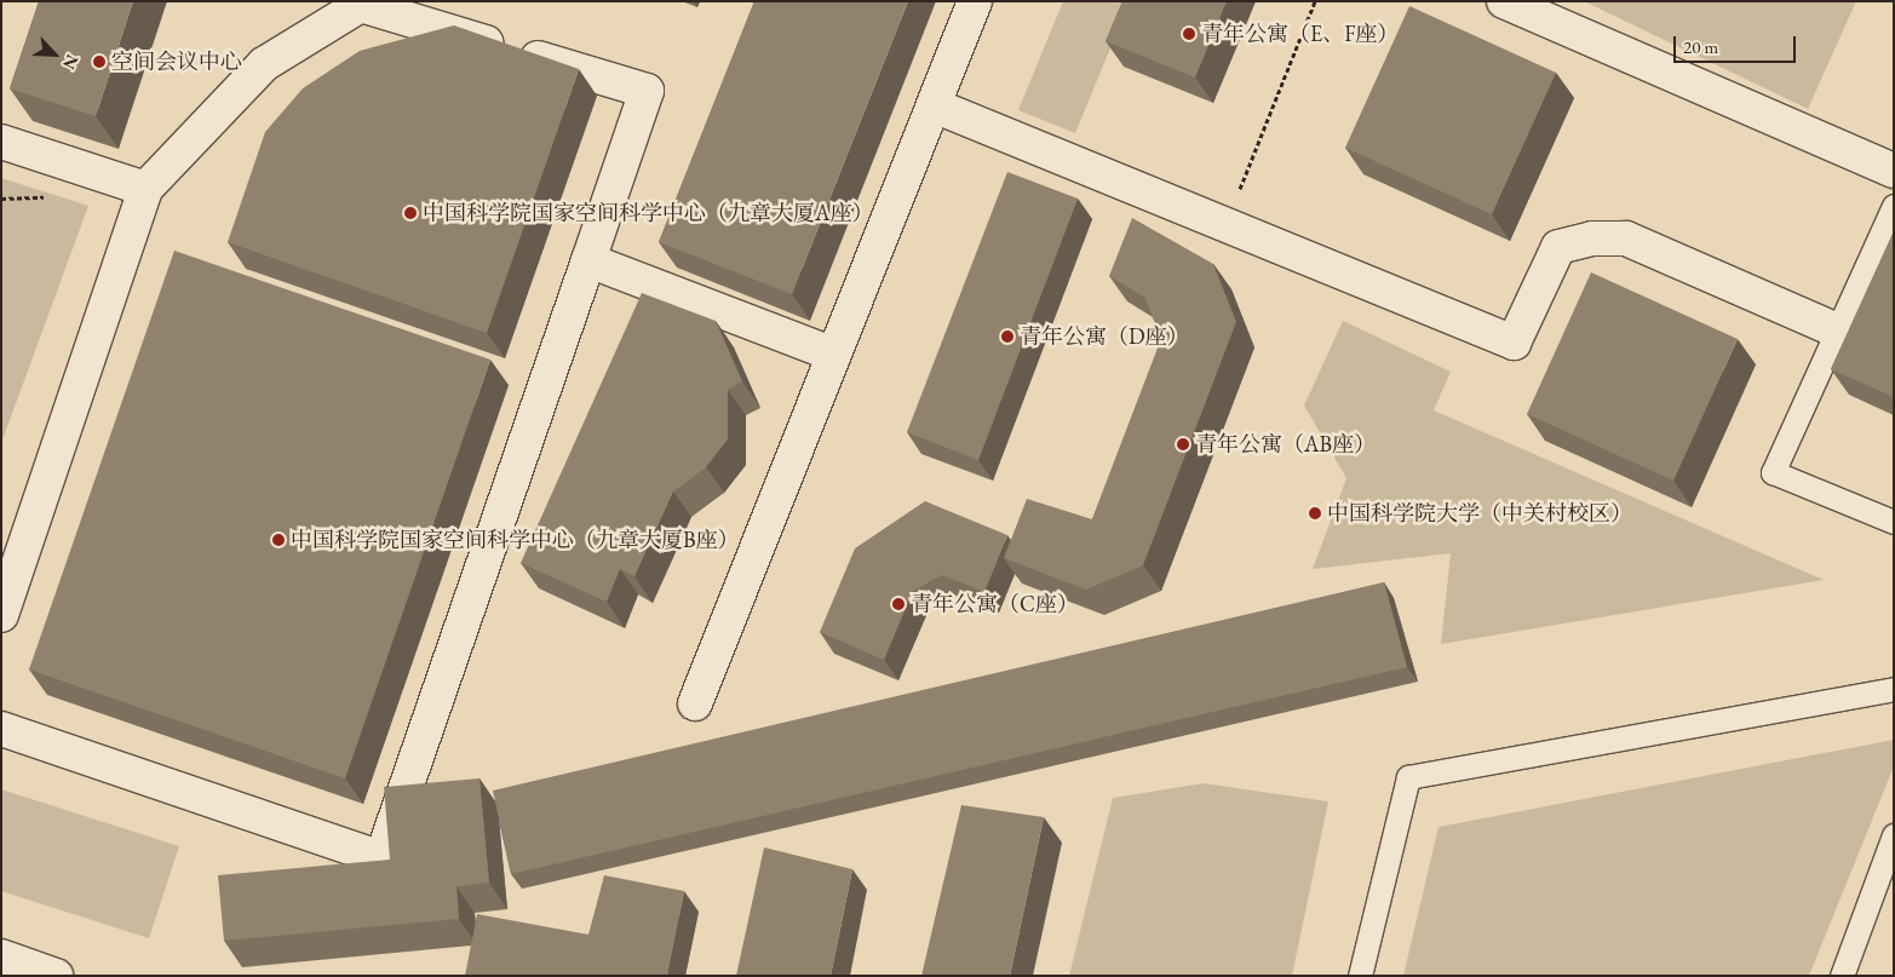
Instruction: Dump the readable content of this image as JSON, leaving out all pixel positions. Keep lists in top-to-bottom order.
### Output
{
  "places": [
    "青年公寓（E、F座）",
    "空间会议中心",
    "中国科学院国家空间科学中心（九章大厦A座）",
    "青年公寓（D座）",
    "青年公寓（AB座）",
    "中国科学院大学（中关村校区）",
    "中国科学院国家空间科学中心（九章大厦B座）",
    "青年公寓（C座）"
  ],
  "scale_bar": "20 m",
  "north": "bottom right"
}
